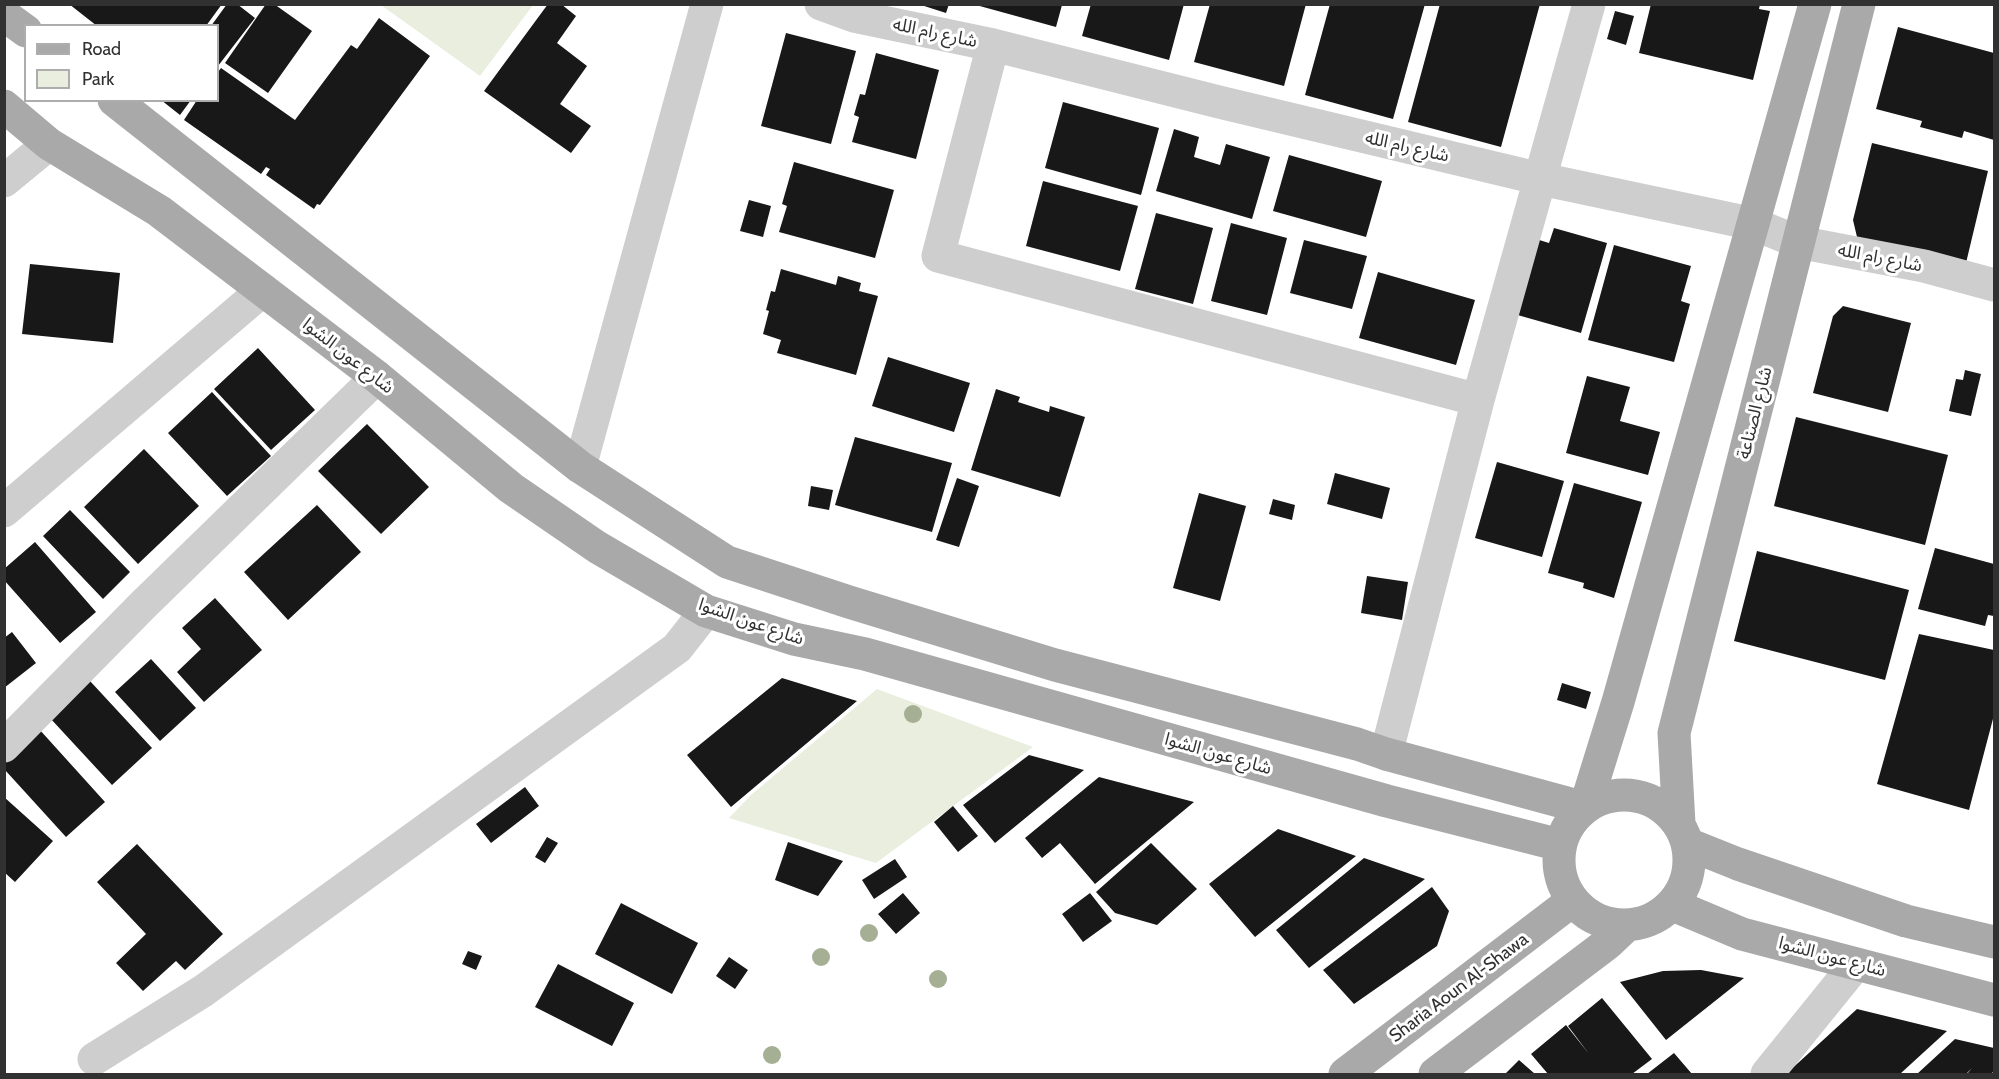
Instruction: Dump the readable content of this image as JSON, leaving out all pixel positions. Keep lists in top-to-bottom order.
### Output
{
  "streets": {
    "main road": ["شارع عون الشوا", "شارع الصناعة", "Sharia Aoun Al-Shawa"],
    "street": ["شارع رام الله"]
  },
  "crossings": [
    ["شارع رام الله", "شارع الصناعة"],
    ["شارع عون الشوا", "شارع الصناعة"],
    ["شارع عون الشوا", "Sharia Aoun Al-Shawa"],
    ["شارع الصناعة", "Sharia Aoun Al-Shawa"]
  ],
  "legend": ["Road", "Park"]
}
